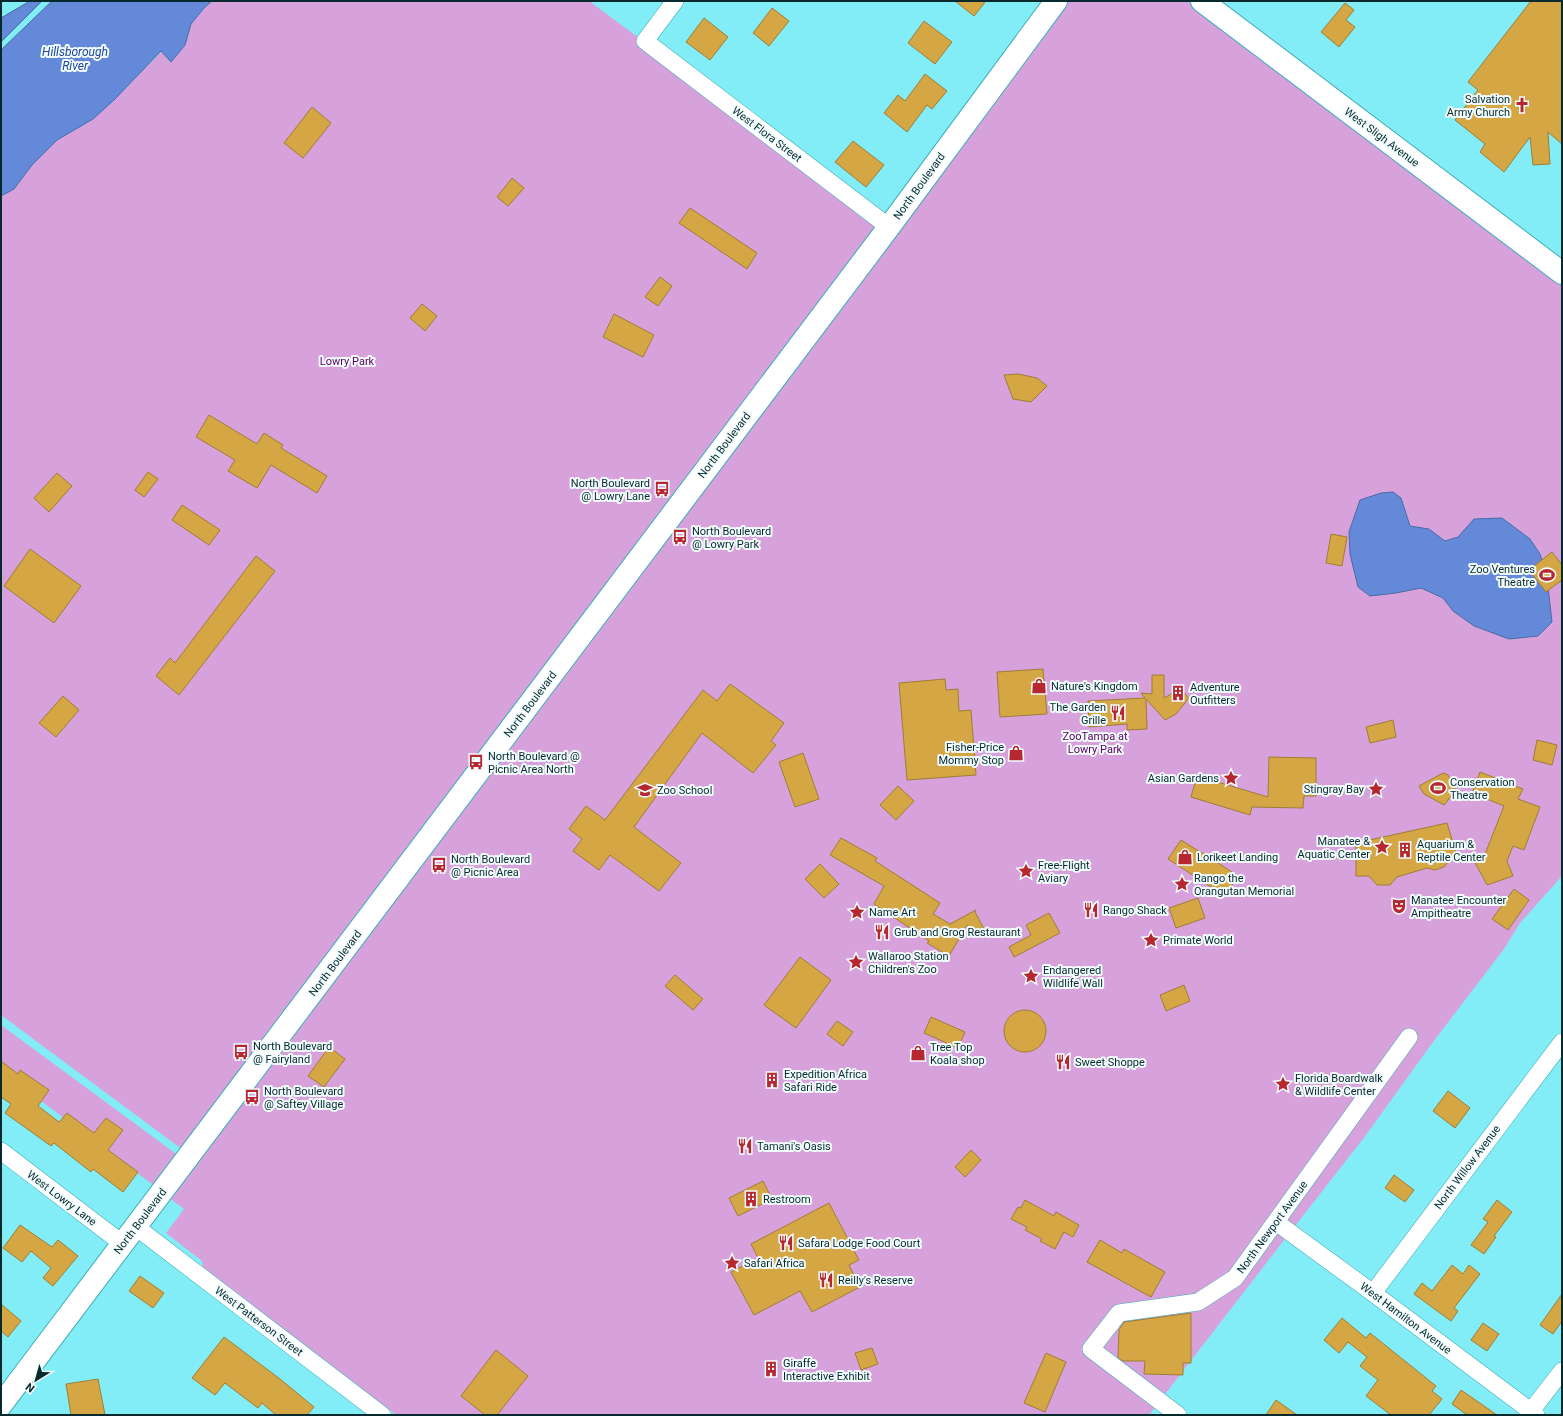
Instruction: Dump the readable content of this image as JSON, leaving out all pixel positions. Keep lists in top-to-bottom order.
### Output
{
  "streets": {
    "street": [
      "West Flora Street",
      "West Sligh Avenue",
      "North Boulevard",
      "North Willow Avenue",
      "West Lowry Lane",
      "North Newport Avenue",
      "West Hamilton Avenue",
      "West Patterson Street"
    ]
  },
  "crossings": [
    ["West Flora Street", "North Boulevard"],
    ["North Boulevard", "West Lowry Lane"],
    ["North Boulevard", "West Patterson Street"],
    ["North Willow Avenue", "West Hamilton Avenue"],
    ["West Lowry Lane", "West Patterson Street"],
    ["North Newport Avenue", "West Hamilton Avenue"]
  ],
  "water": ["Hillsborough River"],
  "parks": ["Lowry Park", "ZooTampa at Lowry Park"],
  "places": {
    "church": ["Salvation Army Church"],
    "bus stop": [
      "North Boulevard @ Lowry Lane",
      "North Boulevard @ Lowry Park",
      "North Boulevard @ Picnic Area North",
      "North Boulevard @ Picnic Area",
      "North Boulevard @ Fairyland",
      "North Boulevard @ Saftey Village"
    ],
    "sports": ["Zoo Ventures Theatre", "Conservation Theatre"],
    "shop": [
      "Nature's Kingdom",
      "Fisher-Price Mommy Stop",
      "Lorikeet Landing",
      "Tree Top Koala shop"
    ],
    "building": [
      "Adventure Outfitters",
      "Aquarium & Reptile Center",
      "Expedition Africa Safari Ride",
      "Restroom",
      "Giraffe Interactive Exhibit"
    ],
    "restaurant": [
      "The Garden Grille",
      "Rango Shack",
      "Grub and Grog Restaurant",
      "Sweet Shoppe",
      "Tamani's Oasis",
      "Safara Lodge Food Court",
      "Reilly's Reserve"
    ],
    "place": [
      "Asian Gardens",
      "Stingray Bay",
      "Manatee & Aquatic Center",
      "Free-Flight Aviary",
      "Rango the Orangutan Memorial",
      "Name Art",
      "Primate World",
      "Wallaroo Station Children's Zoo",
      "Endangered Wildlife Wall",
      "Florida Boardwalk & Wildlife Center",
      "Safari Africa"
    ],
    "school or university": ["Zoo School"],
    "theatre": ["Manatee Encounter Ampitheatre"]
  },
  "north": "bottom left"
}
